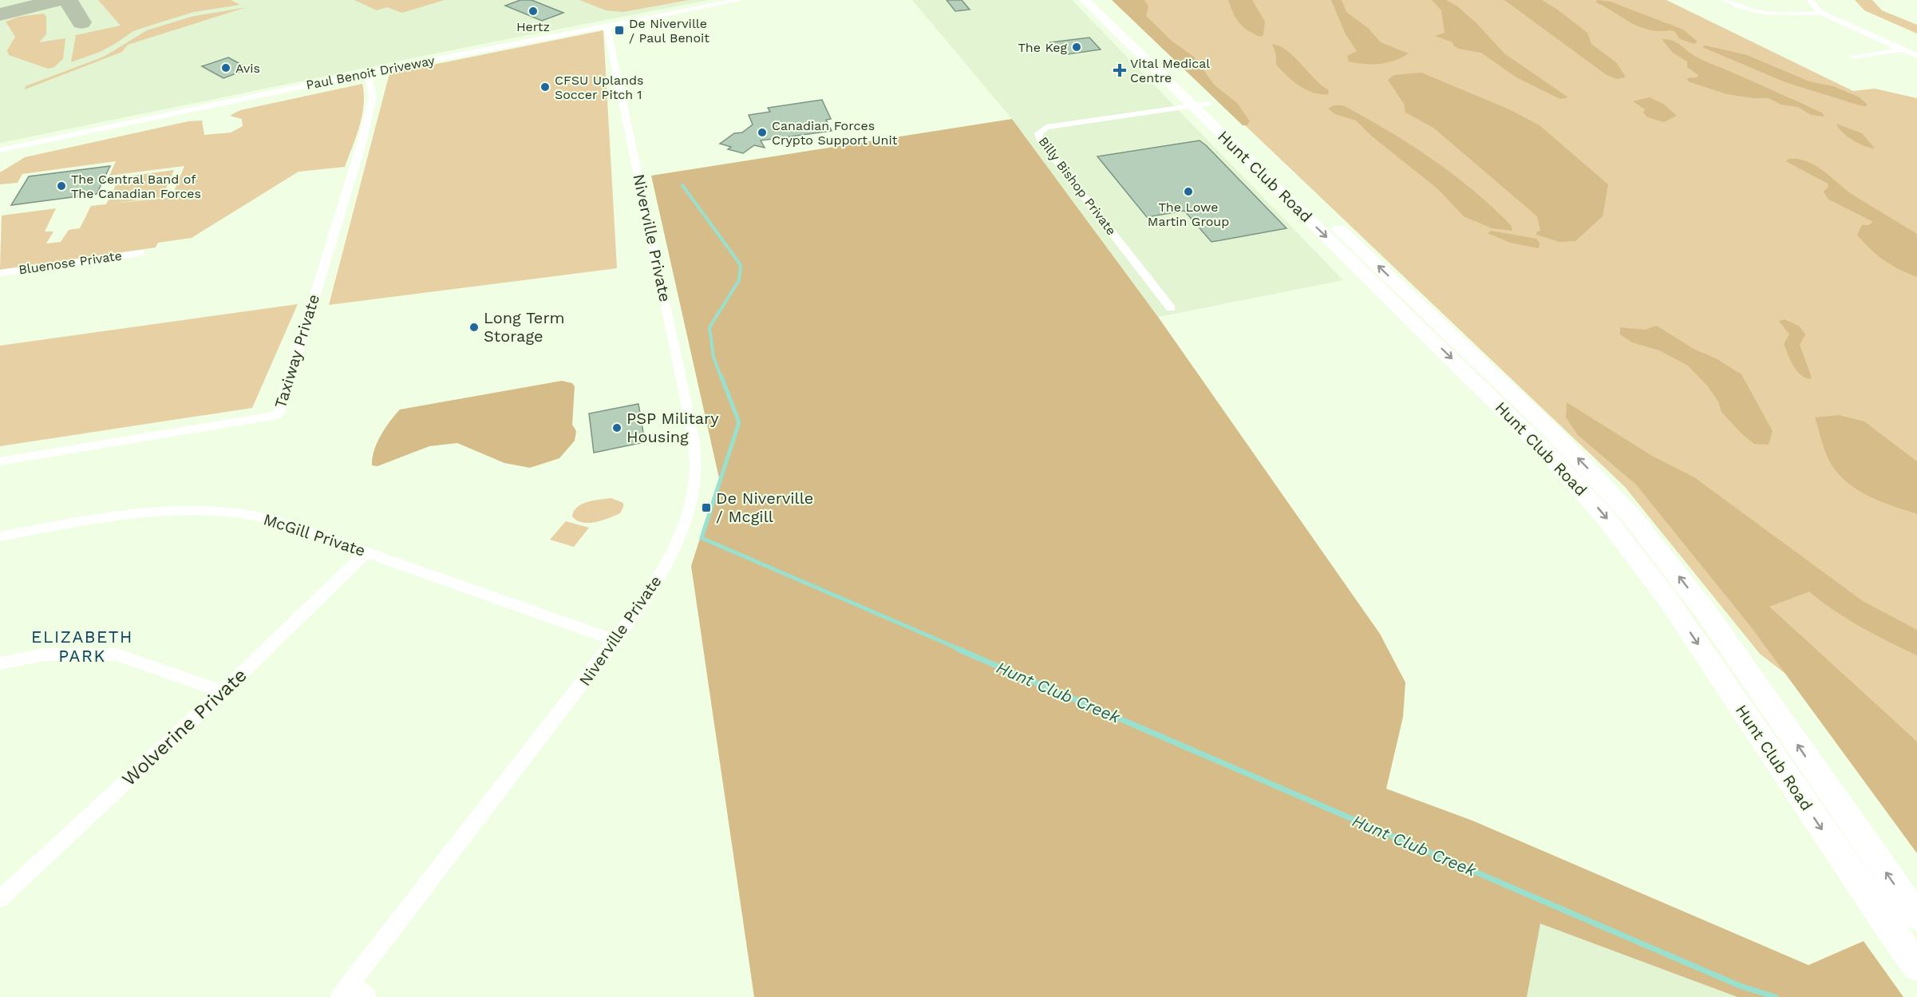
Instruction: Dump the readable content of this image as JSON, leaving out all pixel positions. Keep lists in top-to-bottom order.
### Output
{
  "streets": {
    "main road": ["Hunt Club Road"],
    "street": [
      "Paul Benoit Driveway",
      "Billy Bishop Private",
      "Niverville Private",
      "Bluenose Private",
      "Taxiway Private",
      "McGill Private",
      "Wolverine Private"
    ]
  },
  "crossings": [
    ["Paul Benoit Driveway", "Niverville Private"],
    ["Paul Benoit Driveway", "Taxiway Private"],
    ["Hunt Club Road", "Billy Bishop Private"],
    ["Niverville Private", "McGill Private"],
    ["McGill Private", "Wolverine Private"]
  ],
  "districts": ["ELIZABETH PARK"],
  "water": ["Hunt Club Creek"],
  "places": {
    "other": [
      "Hertz",
      "The Keg",
      "Avis",
      "CFSU Uplands Soccer Pitch 1",
      "Canadian Forces Crypto Support Unit",
      "The Central Band of The Canadian Forces",
      "The Lowe Martin Group",
      "Long Term Storage",
      "PSP Military Housing"
    ],
    "transit": ["De Niverville / Paul Benoit", "De Niverville / Mcgill"],
    "health": ["Vital Medical Centre"]
  }
}
